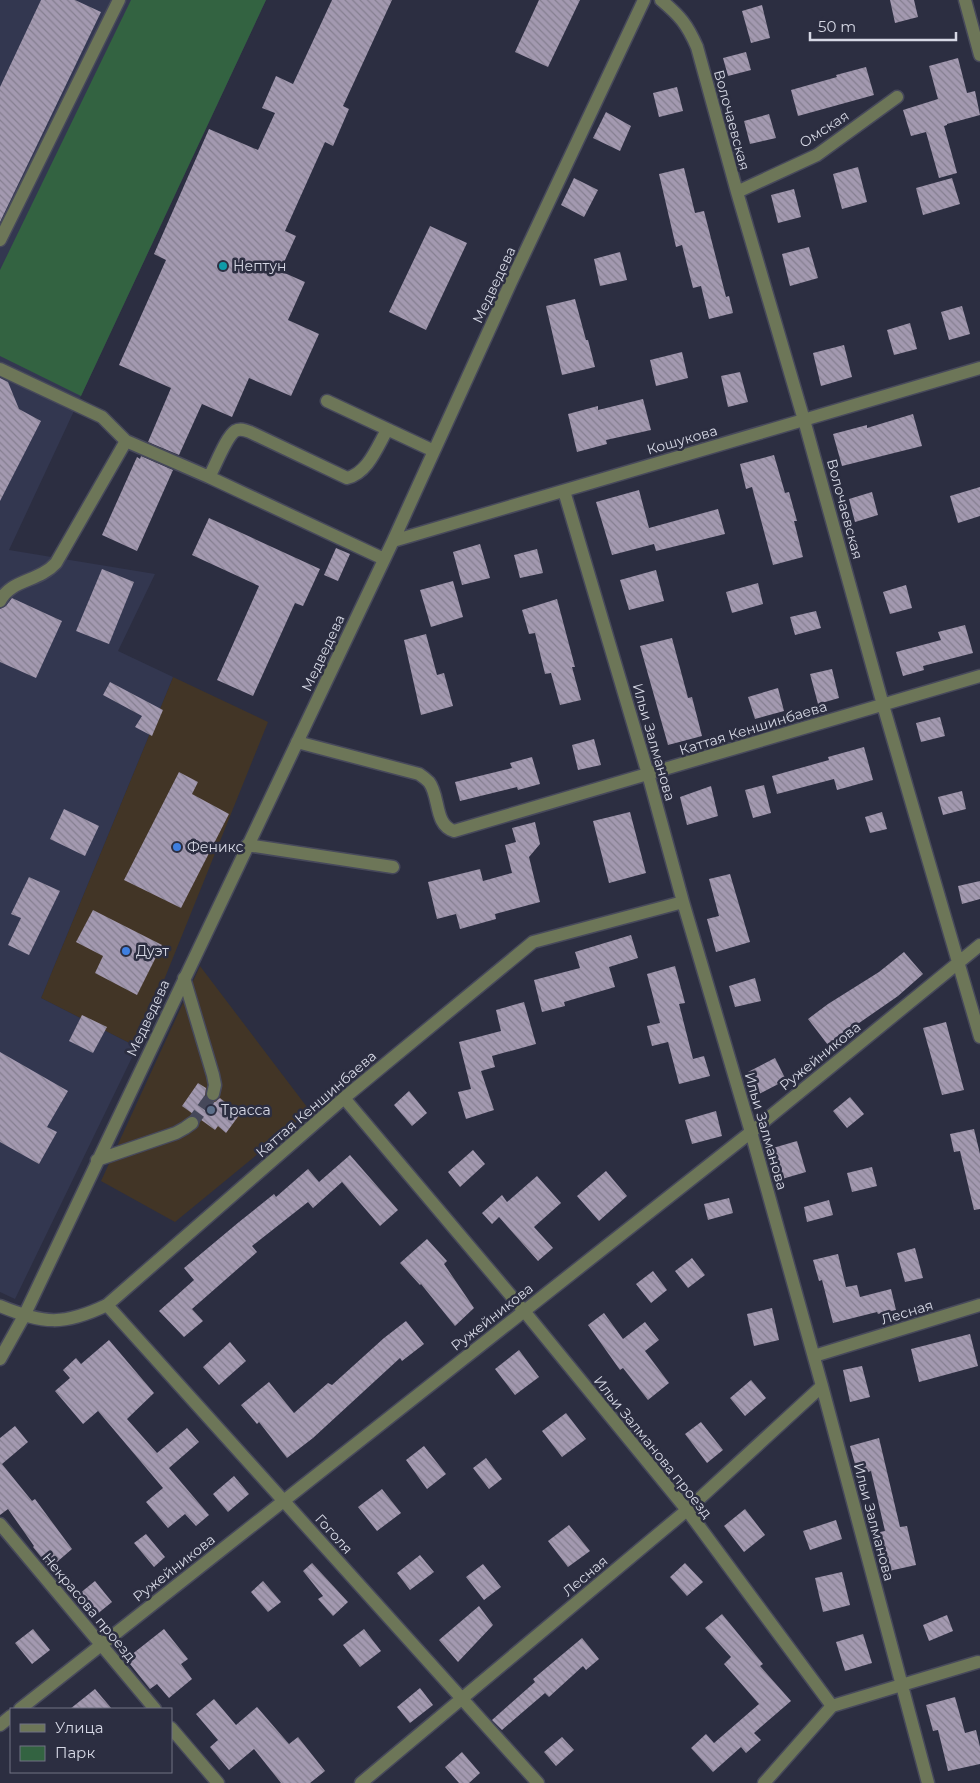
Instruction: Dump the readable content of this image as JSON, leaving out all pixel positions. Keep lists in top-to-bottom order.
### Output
{
  "streets": {
    "street": [
      "Волочаевская",
      "Омская",
      "Медведева",
      "Кошукова",
      "Каттая Кеншинбаева",
      "Ильи Залманова",
      "Ружейникова",
      "Лесная",
      "Ильи Залманова проезд",
      "Гоголя",
      "Некрасова проезд"
    ]
  },
  "crossings": [
    ["Волочаевская", "Омская"],
    ["Волочаевская", "Кошукова"],
    ["Волочаевская", "Каттая Кеншинбаева"],
    ["Волочаевская", "Ружейникова"],
    ["Медведева", "Кошукова"],
    ["Медведева", "Каттая Кеншинбаева"],
    ["Кошукова", "Ильи Залманова"],
    ["Каттая Кеншинбаева", "Ильи Залманова"],
    ["Каттая Кеншинбаева", "Ильи Залманова проезд"],
    ["Каттая Кеншинбаева", "Гоголя"],
    ["Ильи Залманова", "Ружейникова"],
    ["Ильи Залманова", "Лесная"],
    ["Ружейникова", "Ильи Залманова проезд"],
    ["Ружейникова", "Гоголя"],
    ["Ружейникова", "Некрасова проезд"],
    ["Лесная", "Ильи Залманова проезд"],
    ["Лесная", "Гоголя"]
  ],
  "places": [
    "Нептун",
    "Феникс",
    "Дуэт",
    "Трасса"
  ],
  "legend": ["Улица", "Парк"],
  "scale_bar": "50 m"
}
